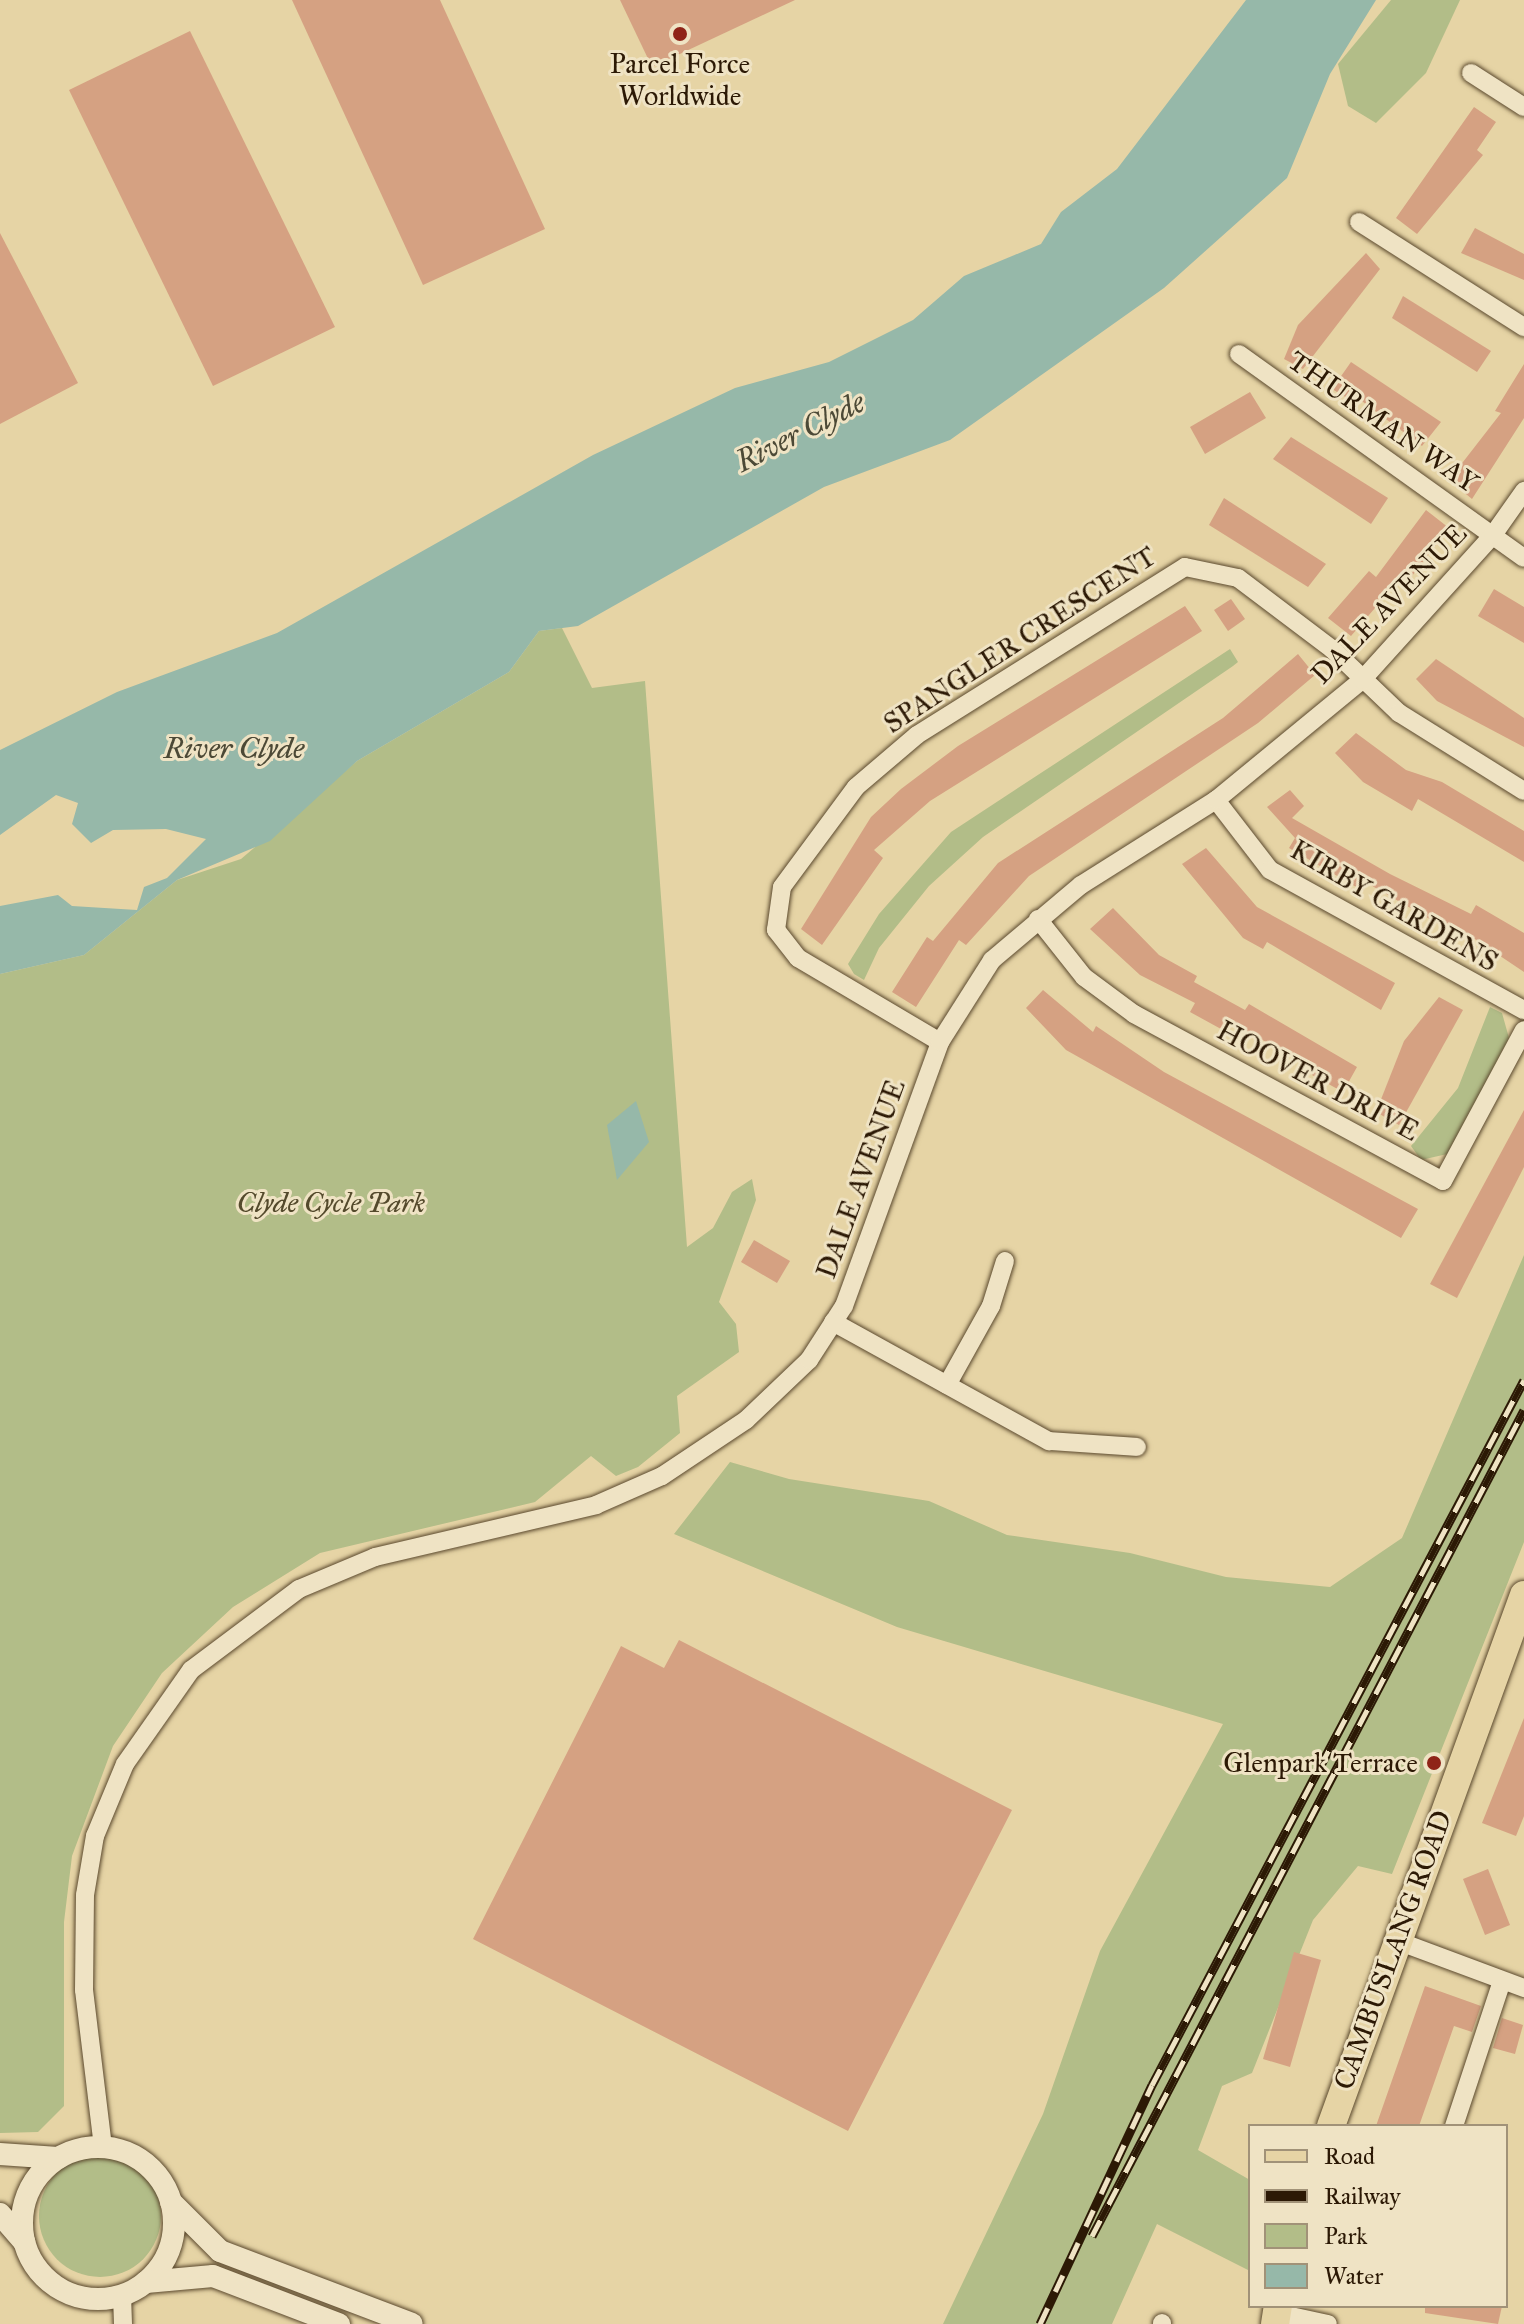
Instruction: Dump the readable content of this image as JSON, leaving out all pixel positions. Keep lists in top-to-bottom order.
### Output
{
  "streets": {
    "main road": ["CAMBUSLANG ROAD"],
    "street": [
      "THURMAN WAY",
      "DALE AVENUE",
      "SPANGLER CRESCENT",
      "KIRBY GARDENS",
      "HOOVER DRIVE"
    ]
  },
  "crossings": [
    ["THURMAN WAY", "DALE AVENUE"],
    ["DALE AVENUE", "SPANGLER CRESCENT"],
    ["DALE AVENUE", "KIRBY GARDENS"],
    ["DALE AVENUE", "HOOVER DRIVE"]
  ],
  "water": ["River Clyde"],
  "parks": ["Clyde Cycle Park"],
  "places": ["Parcel Force Worldwide", "Glenpark Terrace"],
  "legend": [
    "Road",
    "Railway",
    "Park",
    "Water"
  ]
}
